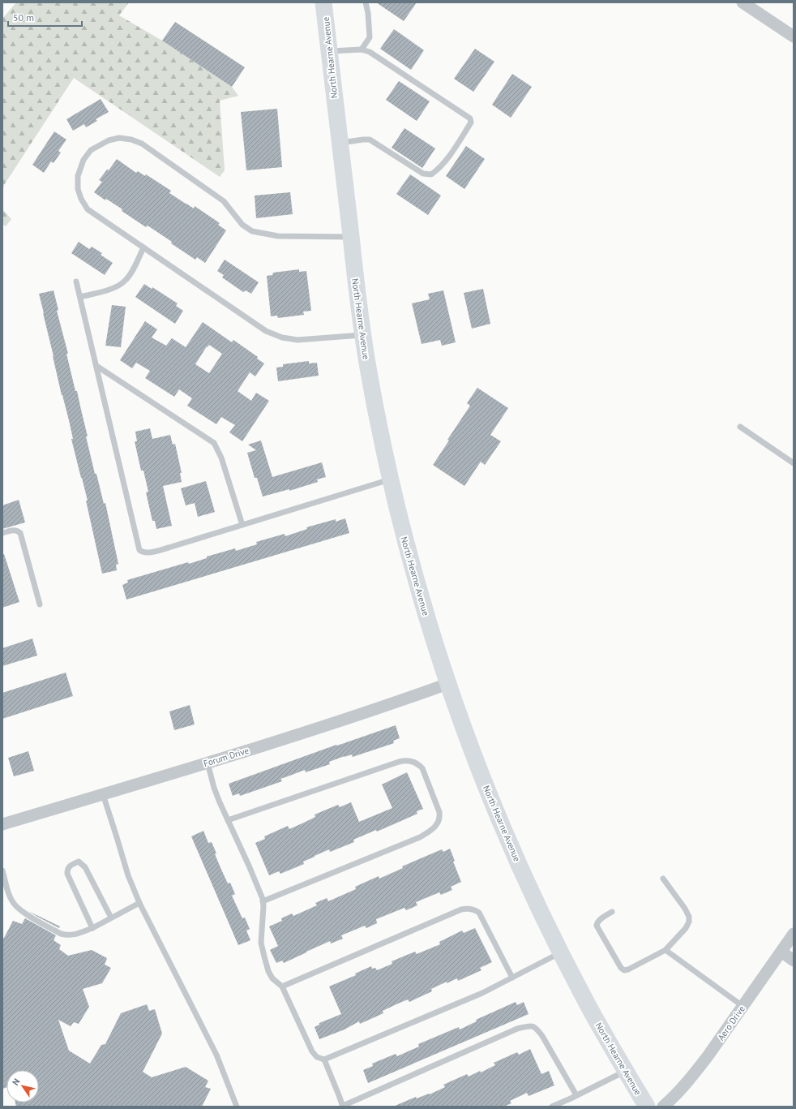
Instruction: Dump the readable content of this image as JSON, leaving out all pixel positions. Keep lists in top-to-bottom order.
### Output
{
  "streets": {
    "main road": ["North Hearne Avenue"],
    "street": ["Forum Drive", "Aero Drive"]
  },
  "crossings": [
    ["North Hearne Avenue", "Forum Drive"]
  ],
  "scale_bar": "50 m",
  "north": "top left"
}
